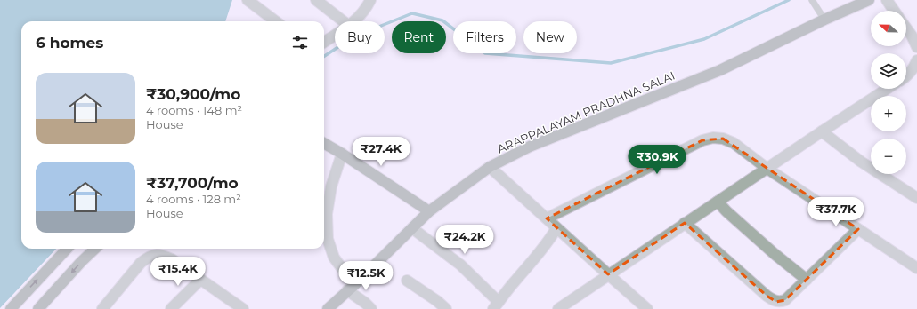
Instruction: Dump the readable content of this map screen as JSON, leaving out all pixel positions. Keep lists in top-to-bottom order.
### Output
{
  "streets": {
    "main road": ["ARAPPALAYAM PRADHNA SALAI"]
  },
  "north": "left",
  "page": {
    "map_buttons": ["+", "−"],
    "chip": [
      "Buy",
      "Rent",
      "Filters",
      "New"
    ],
    "heading": "6 homes",
    "list": [
      {
        "name": "₹30,900/mo",
        "note": "4 rooms · 148 m² · House"
      },
      {
        "name": "₹37,700/mo",
        "note": "4 rooms · 128 m² · House"
      }
    ],
    "price": [
      "₹27.4K",
      "₹30.9K",
      "₹37.7K",
      "₹24.2K",
      "₹15.4K",
      "₹12.5K"
    ]
  }
}
